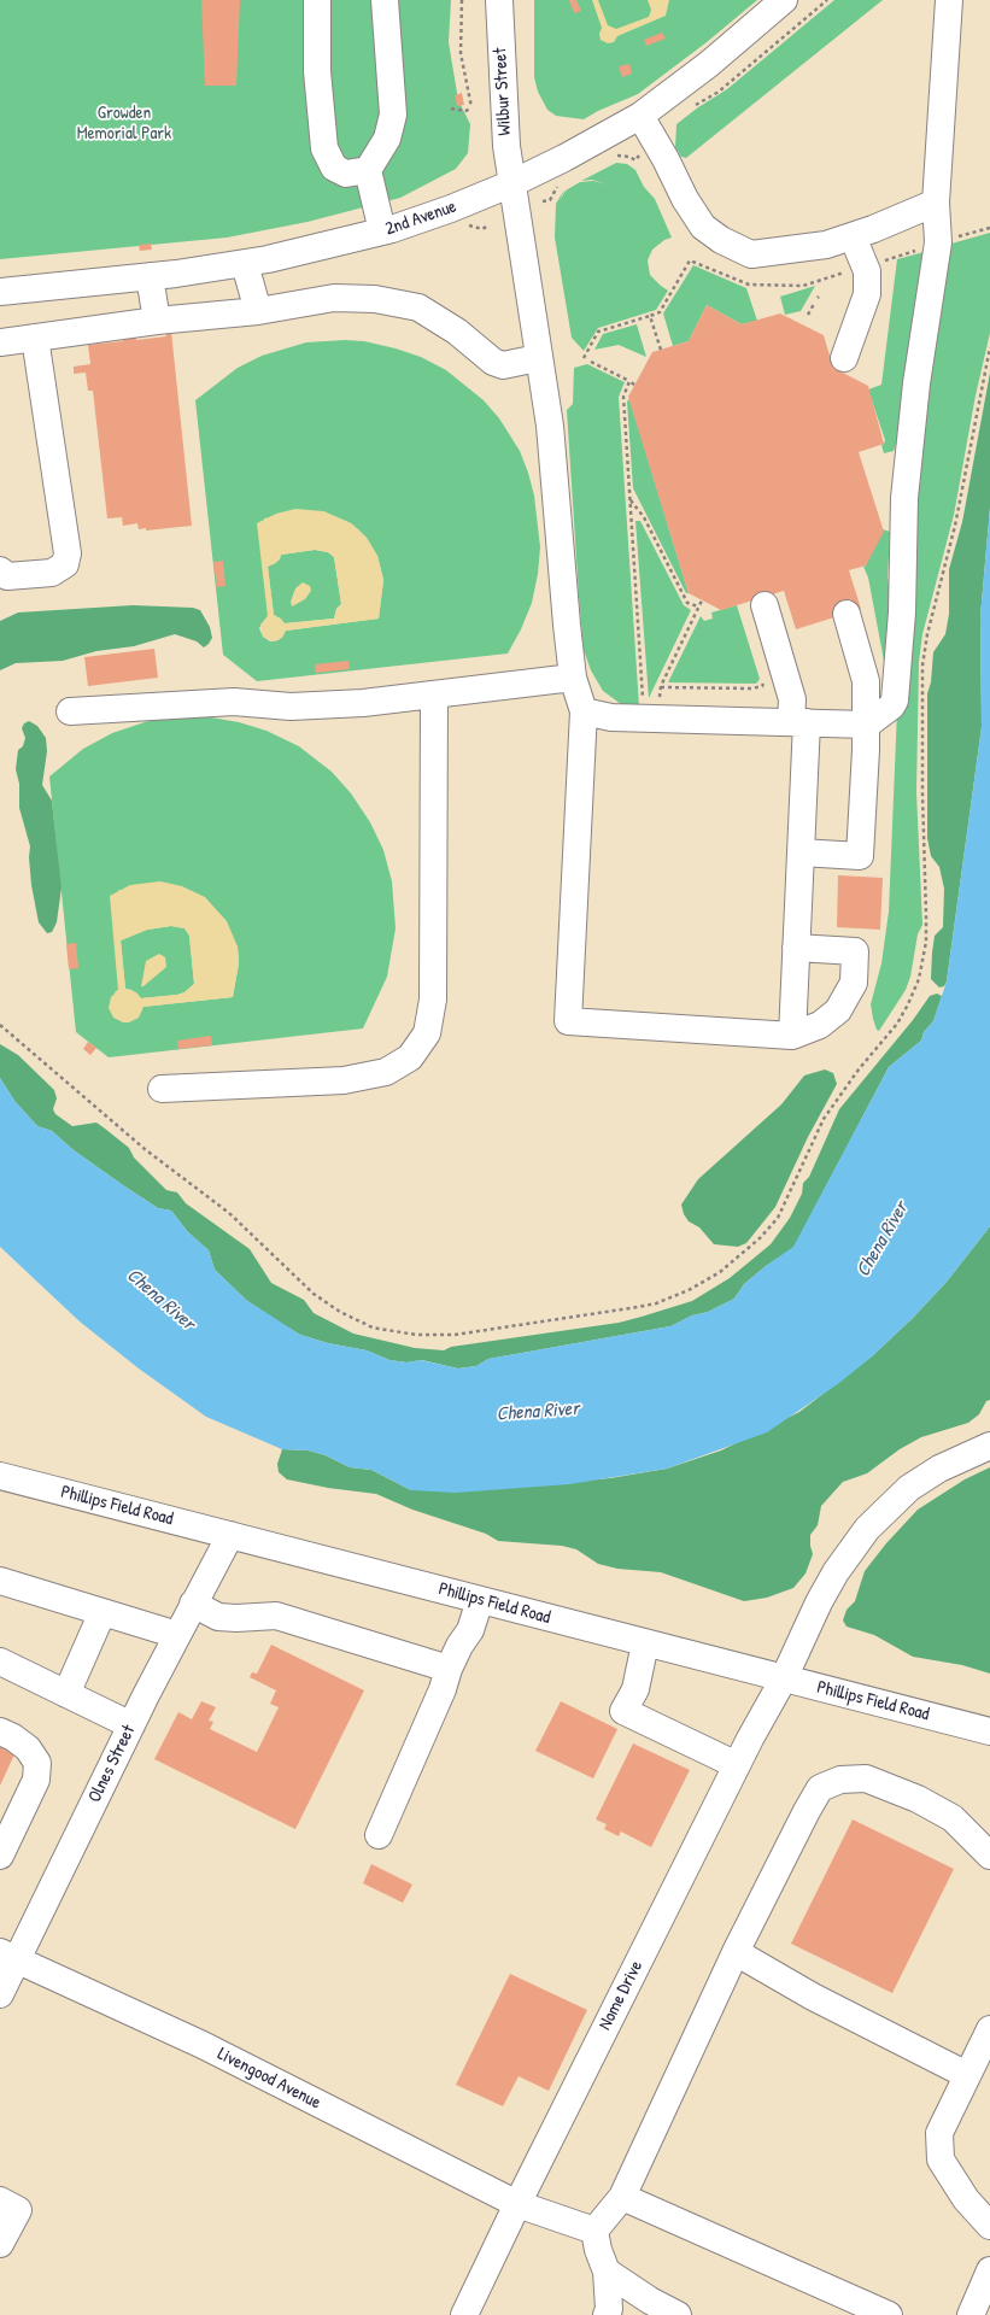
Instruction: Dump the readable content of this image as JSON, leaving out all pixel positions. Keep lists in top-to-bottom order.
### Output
{
  "streets": {
    "street": [
      "Wilbur Street",
      "2nd Avenue",
      "Phillips Field Road",
      "Olnes Street",
      "Nome Drive",
      "Livengood Avenue"
    ]
  },
  "crossings": [
    ["Wilbur Street", "2nd Avenue"],
    ["Phillips Field Road", "Olnes Street"],
    ["Phillips Field Road", "Nome Drive"],
    ["Olnes Street", "Livengood Avenue"],
    ["Nome Drive", "Livengood Avenue"]
  ],
  "water": ["Chena River"],
  "parks": ["Growden Memorial Park"]
}
